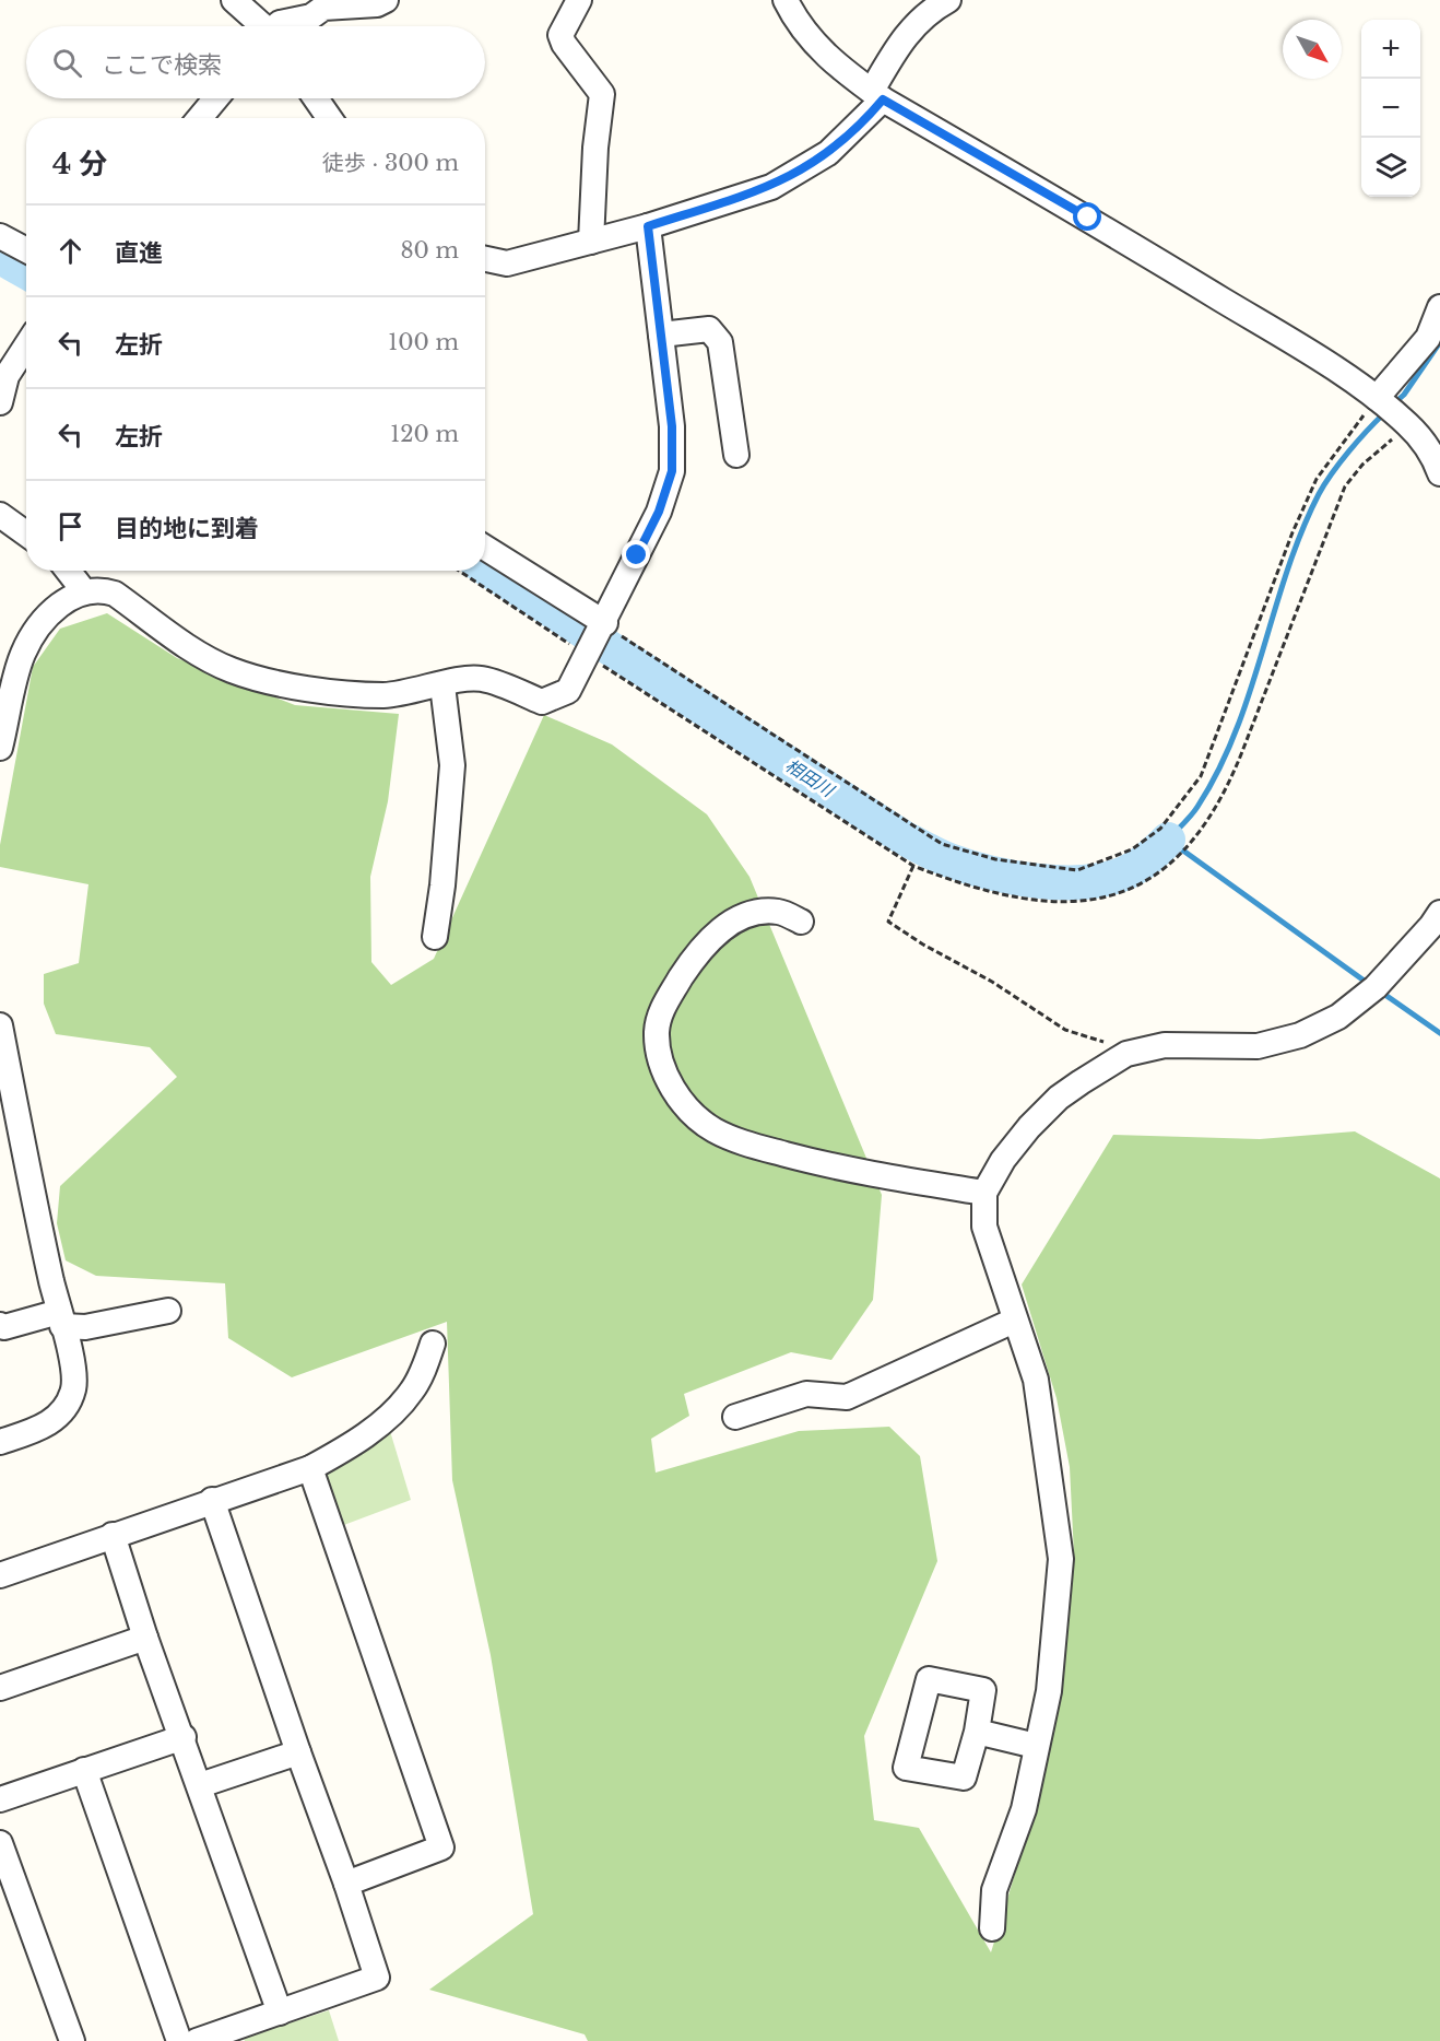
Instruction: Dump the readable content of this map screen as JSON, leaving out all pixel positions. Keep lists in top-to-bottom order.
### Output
{
  "water": ["相田川"],
  "north": "bottom right",
  "page": {
    "map_buttons": ["+", "−"],
    "search": "ここで検索",
    "heading": ["4 分", "徒歩 · 300 m"],
    "list": [
      ["直進", "80 m"],
      ["左折", "100 m"],
      ["左折", "120 m"],
      "目的地に到着"
    ]
  }
}
